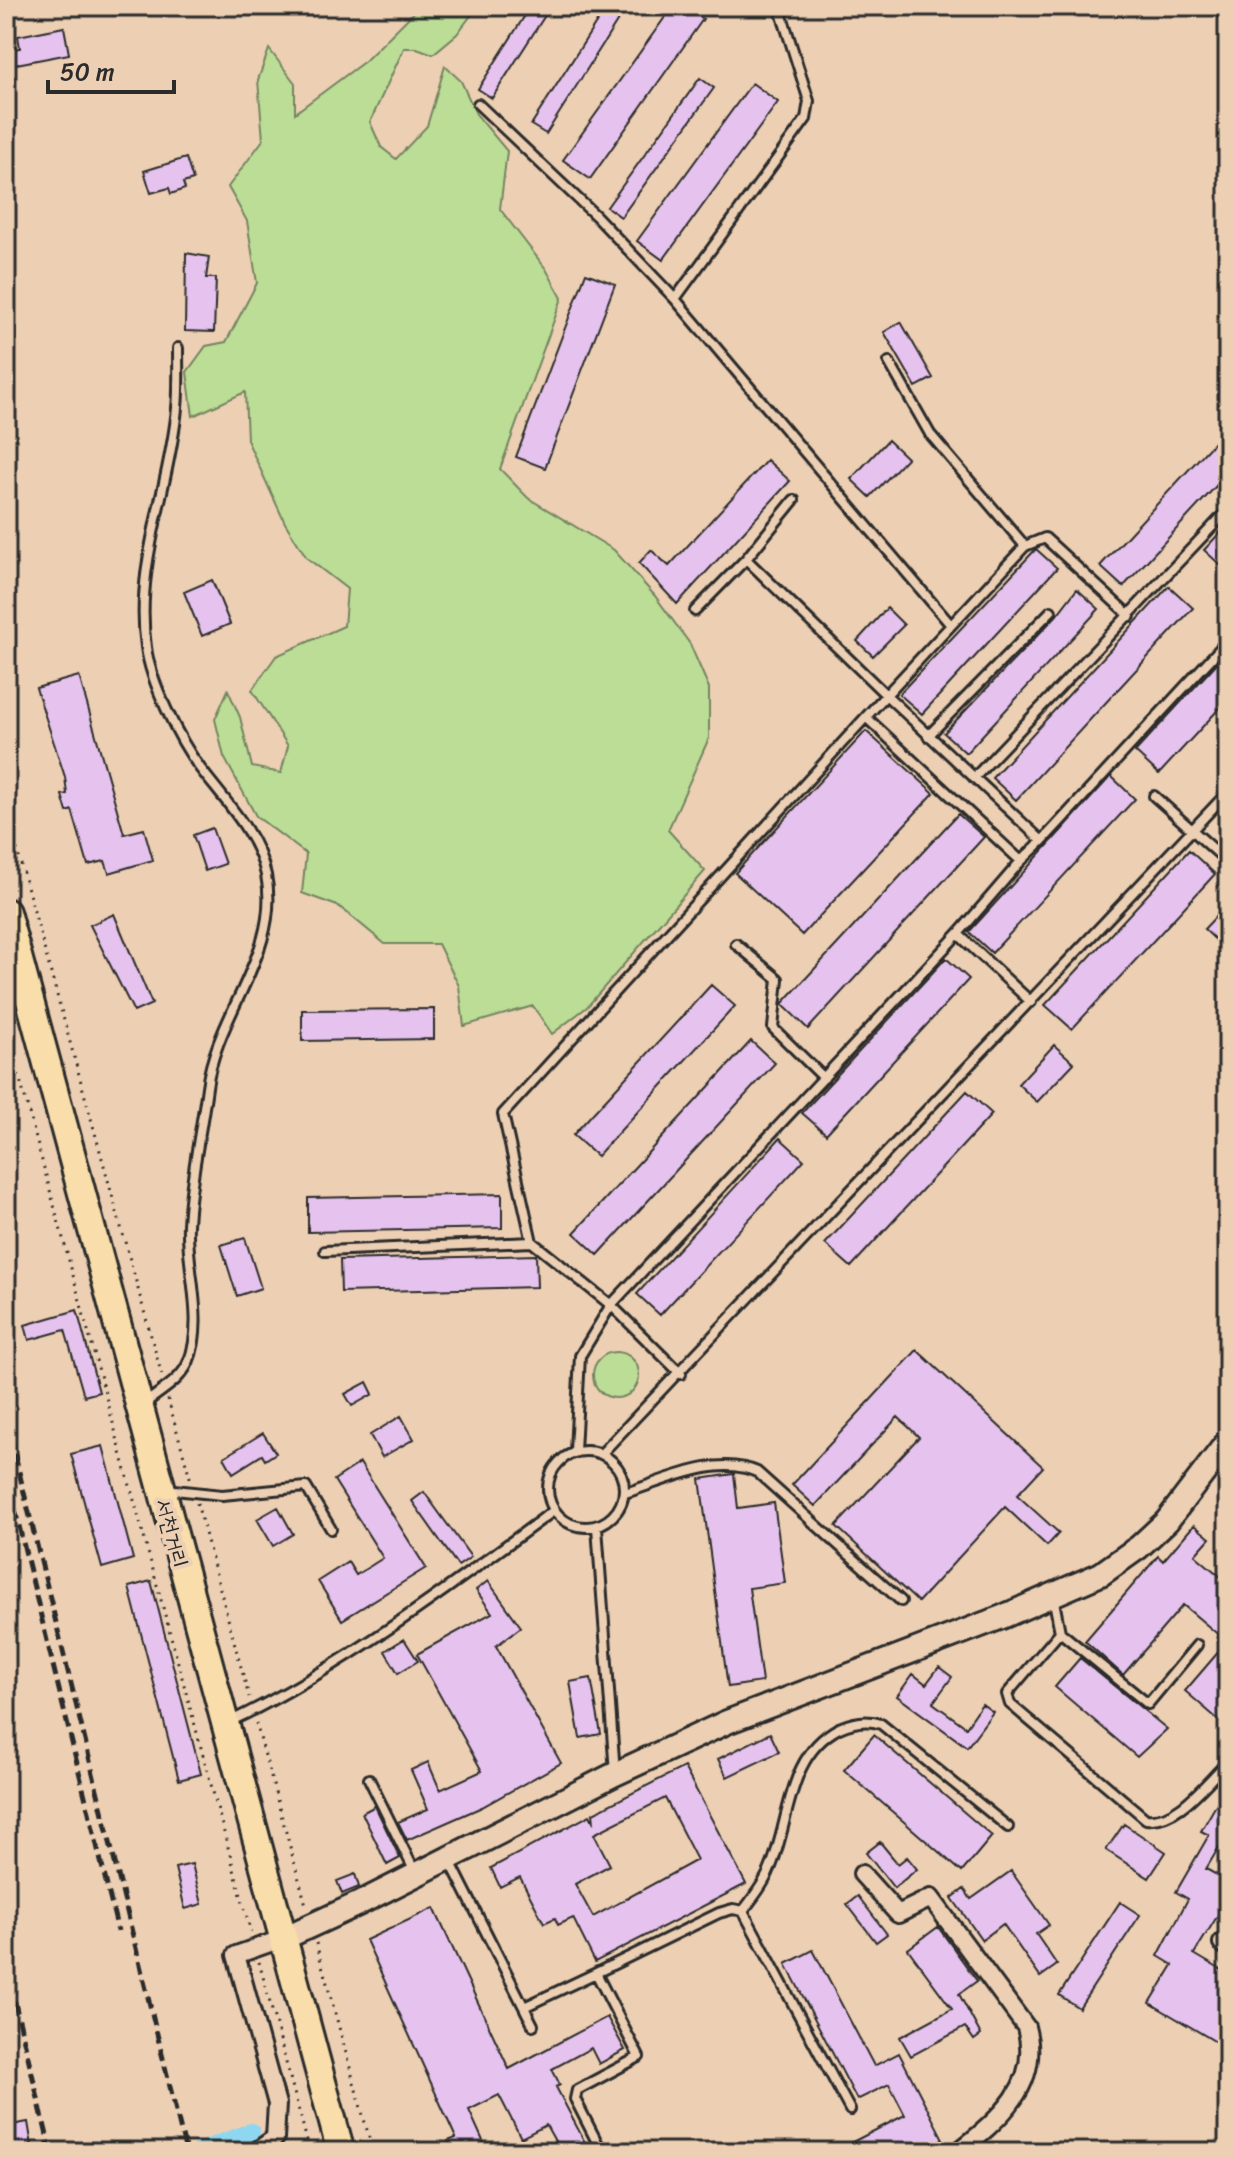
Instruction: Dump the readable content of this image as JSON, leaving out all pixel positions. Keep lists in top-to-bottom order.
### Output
{
  "streets": {
    "main road": ["서천거리"]
  },
  "scale_bar": "50 m"
}
